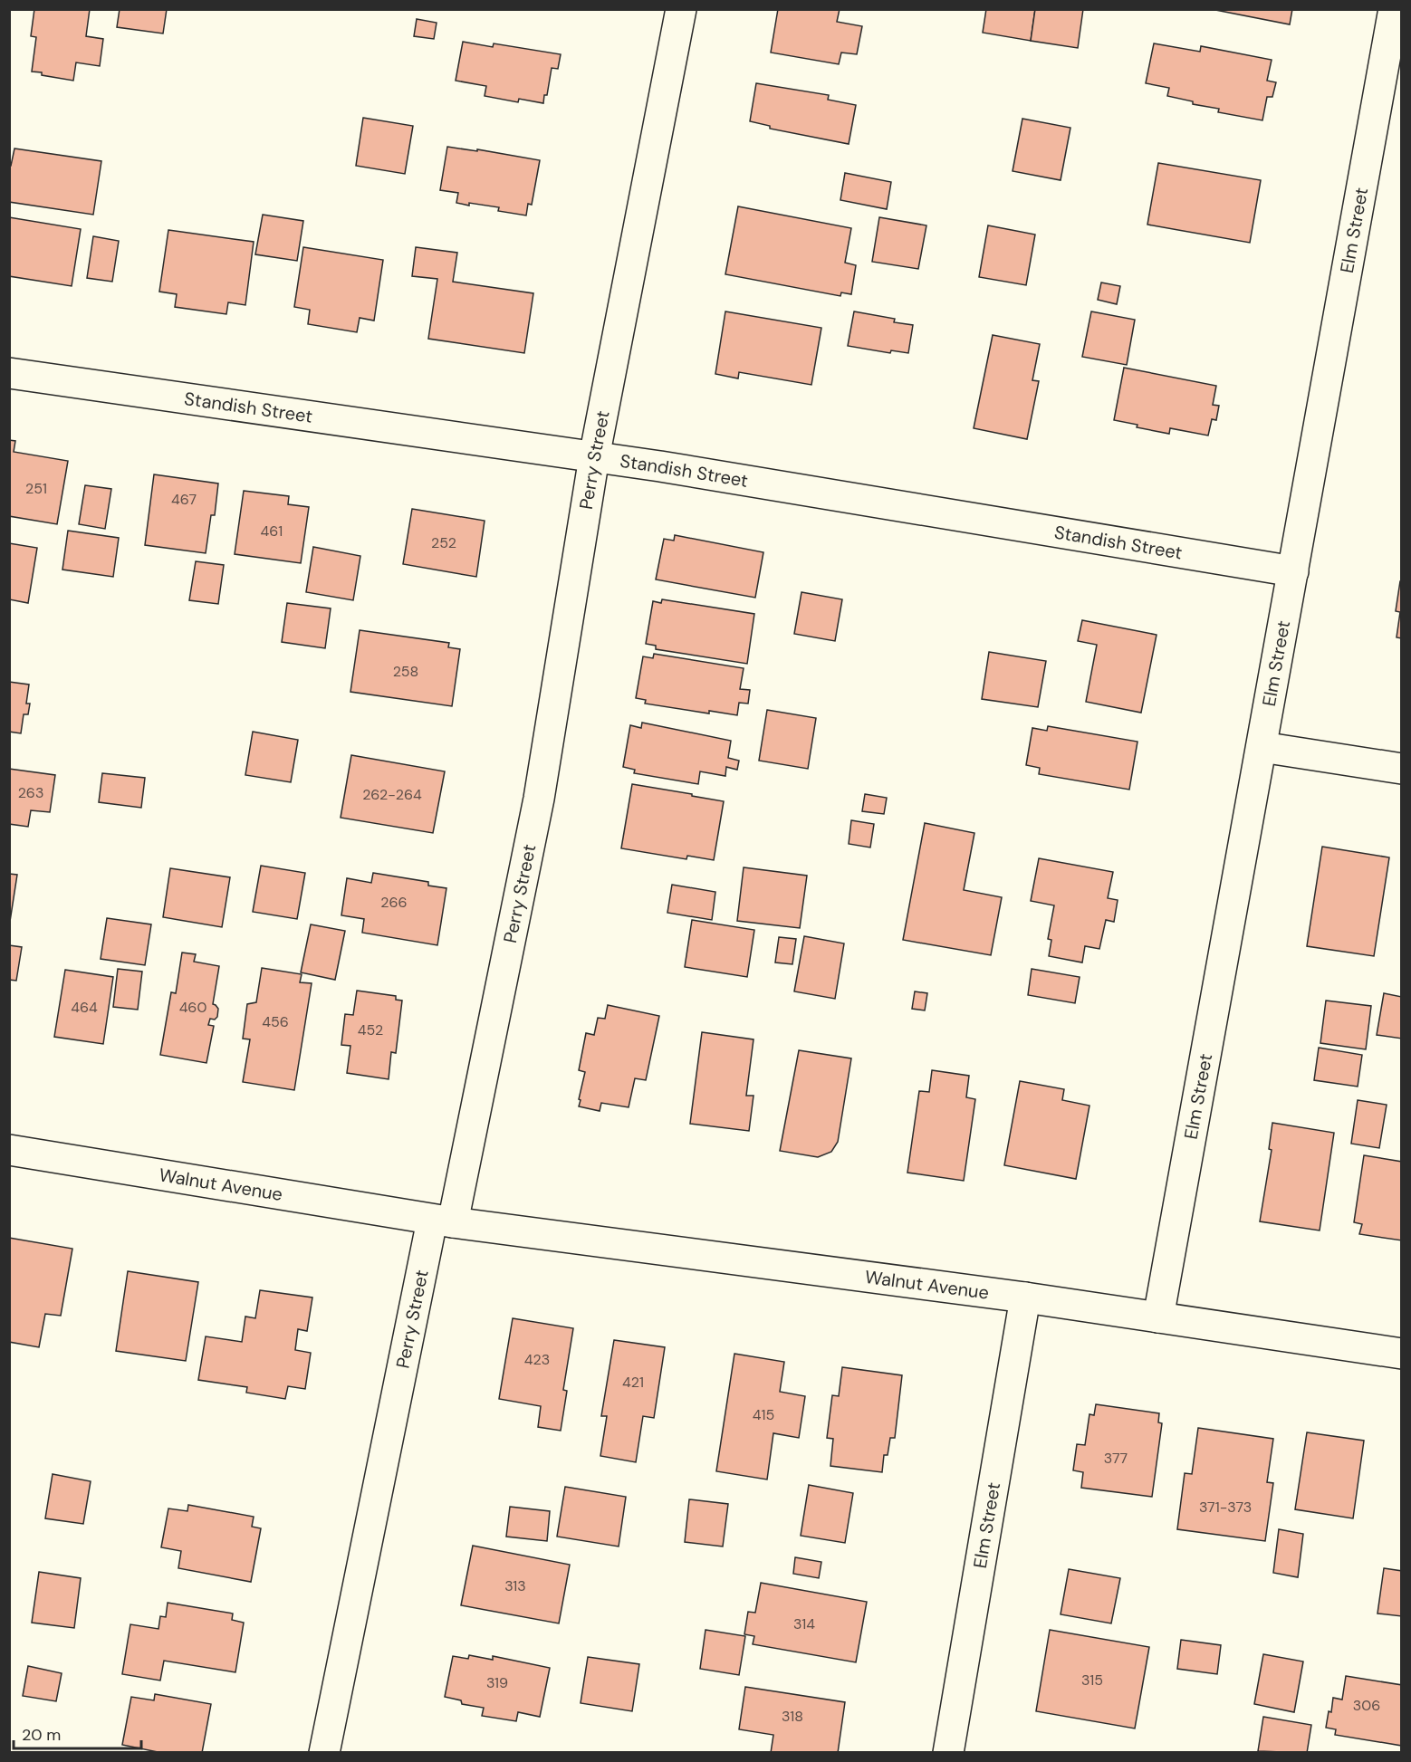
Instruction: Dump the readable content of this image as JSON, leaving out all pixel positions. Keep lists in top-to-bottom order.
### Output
{
  "streets": {
    "street": [
      "Elm Street",
      "Standish Street",
      "Perry Street",
      "Walnut Avenue"
    ]
  },
  "crossings": [
    ["Elm Street", "Standish Street"],
    ["Elm Street", "Walnut Avenue"],
    ["Standish Street", "Perry Street"],
    ["Perry Street", "Walnut Avenue"]
  ],
  "house_numbers": [
    "251",
    "467",
    "461",
    "252",
    "258",
    "263",
    "262-264",
    "266",
    "464",
    "460",
    "456",
    "452",
    "423",
    "421",
    "415",
    "377",
    "371-373",
    "313",
    "314",
    "315",
    "319",
    "306",
    "318"
  ],
  "scale_bar": "20 m"
}
